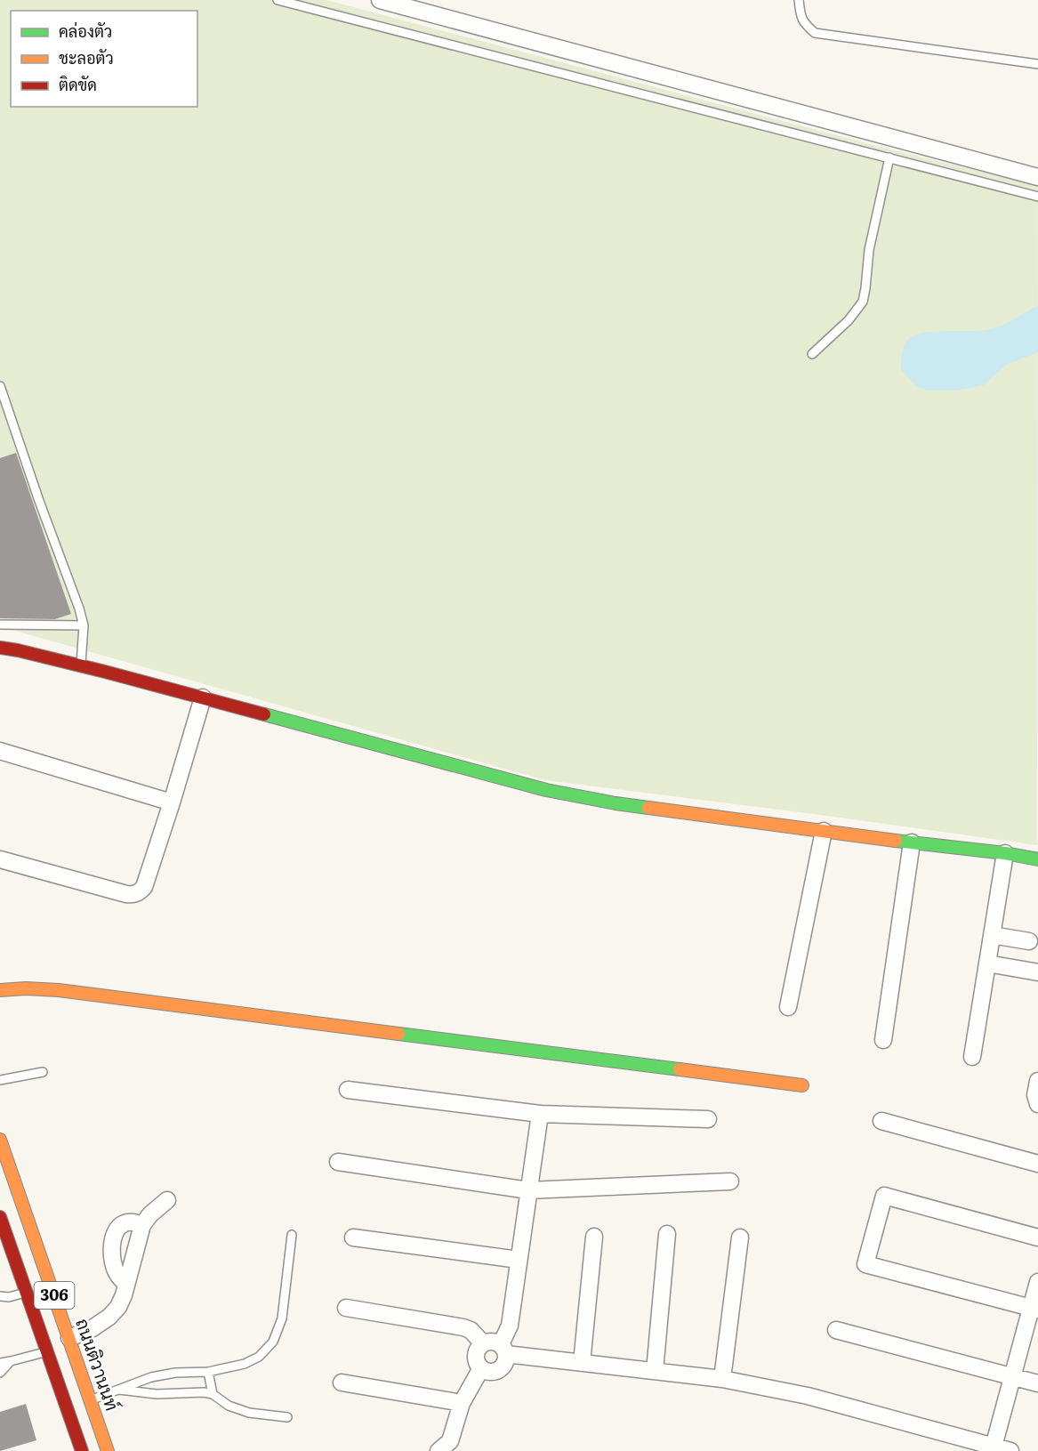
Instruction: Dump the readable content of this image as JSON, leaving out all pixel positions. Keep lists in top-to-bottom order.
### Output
{
  "streets": {
    "street": ["306", "ถนนติวานนท์"]
  },
  "legend": ["คล่องตัว", "ชะลอตัว", "ติดขัด"]
}
